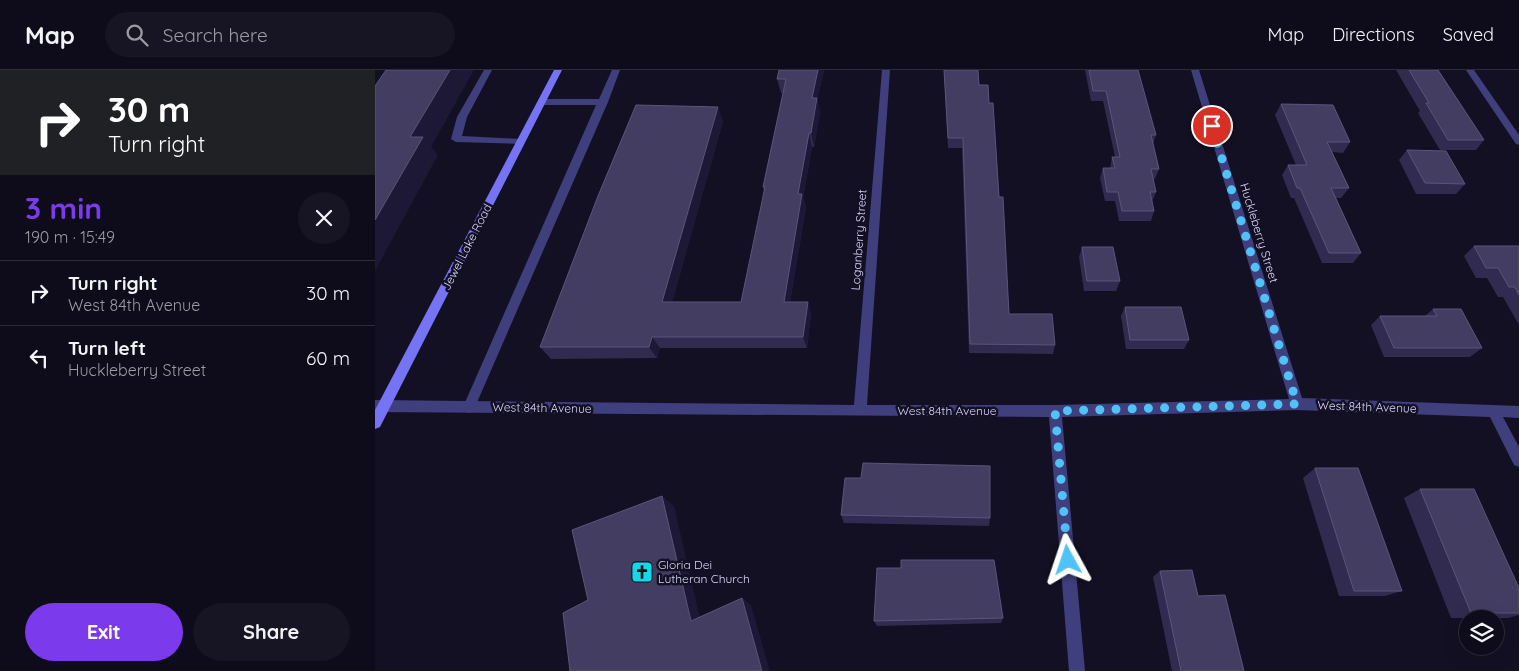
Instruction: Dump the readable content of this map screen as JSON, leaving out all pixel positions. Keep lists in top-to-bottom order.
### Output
{
  "streets": {
    "main road": ["Jewel Lake Road"],
    "street": ["Huckleberry Street", "Loganberry Street", "West 84th Avenue"]
  },
  "crossings": [
    ["Huckleberry Street", "West 84th Avenue"],
    ["Loganberry Street", "West 84th Avenue"],
    ["Jewel Lake Road", "West 84th Avenue"]
  ],
  "places": {
    "church": ["Gloria Dei Lutheran Church"]
  },
  "page": {
    "header": "Map",
    "search": "Search here",
    "nav": ["Map", "Directions", "Saved"],
    "turn": ["30 m", "Turn right"],
    "heading": ["3 min", "190 m · 15:49"],
    "list": [
      {
        "name": "Turn right",
        "note": "West 84th Avenue",
        "value": "30 m"
      },
      {
        "name": "Turn left",
        "note": "Huckleberry Street",
        "value": "60 m"
      }
    ],
    "buttons": ["Exit", "Share"]
  }
}
